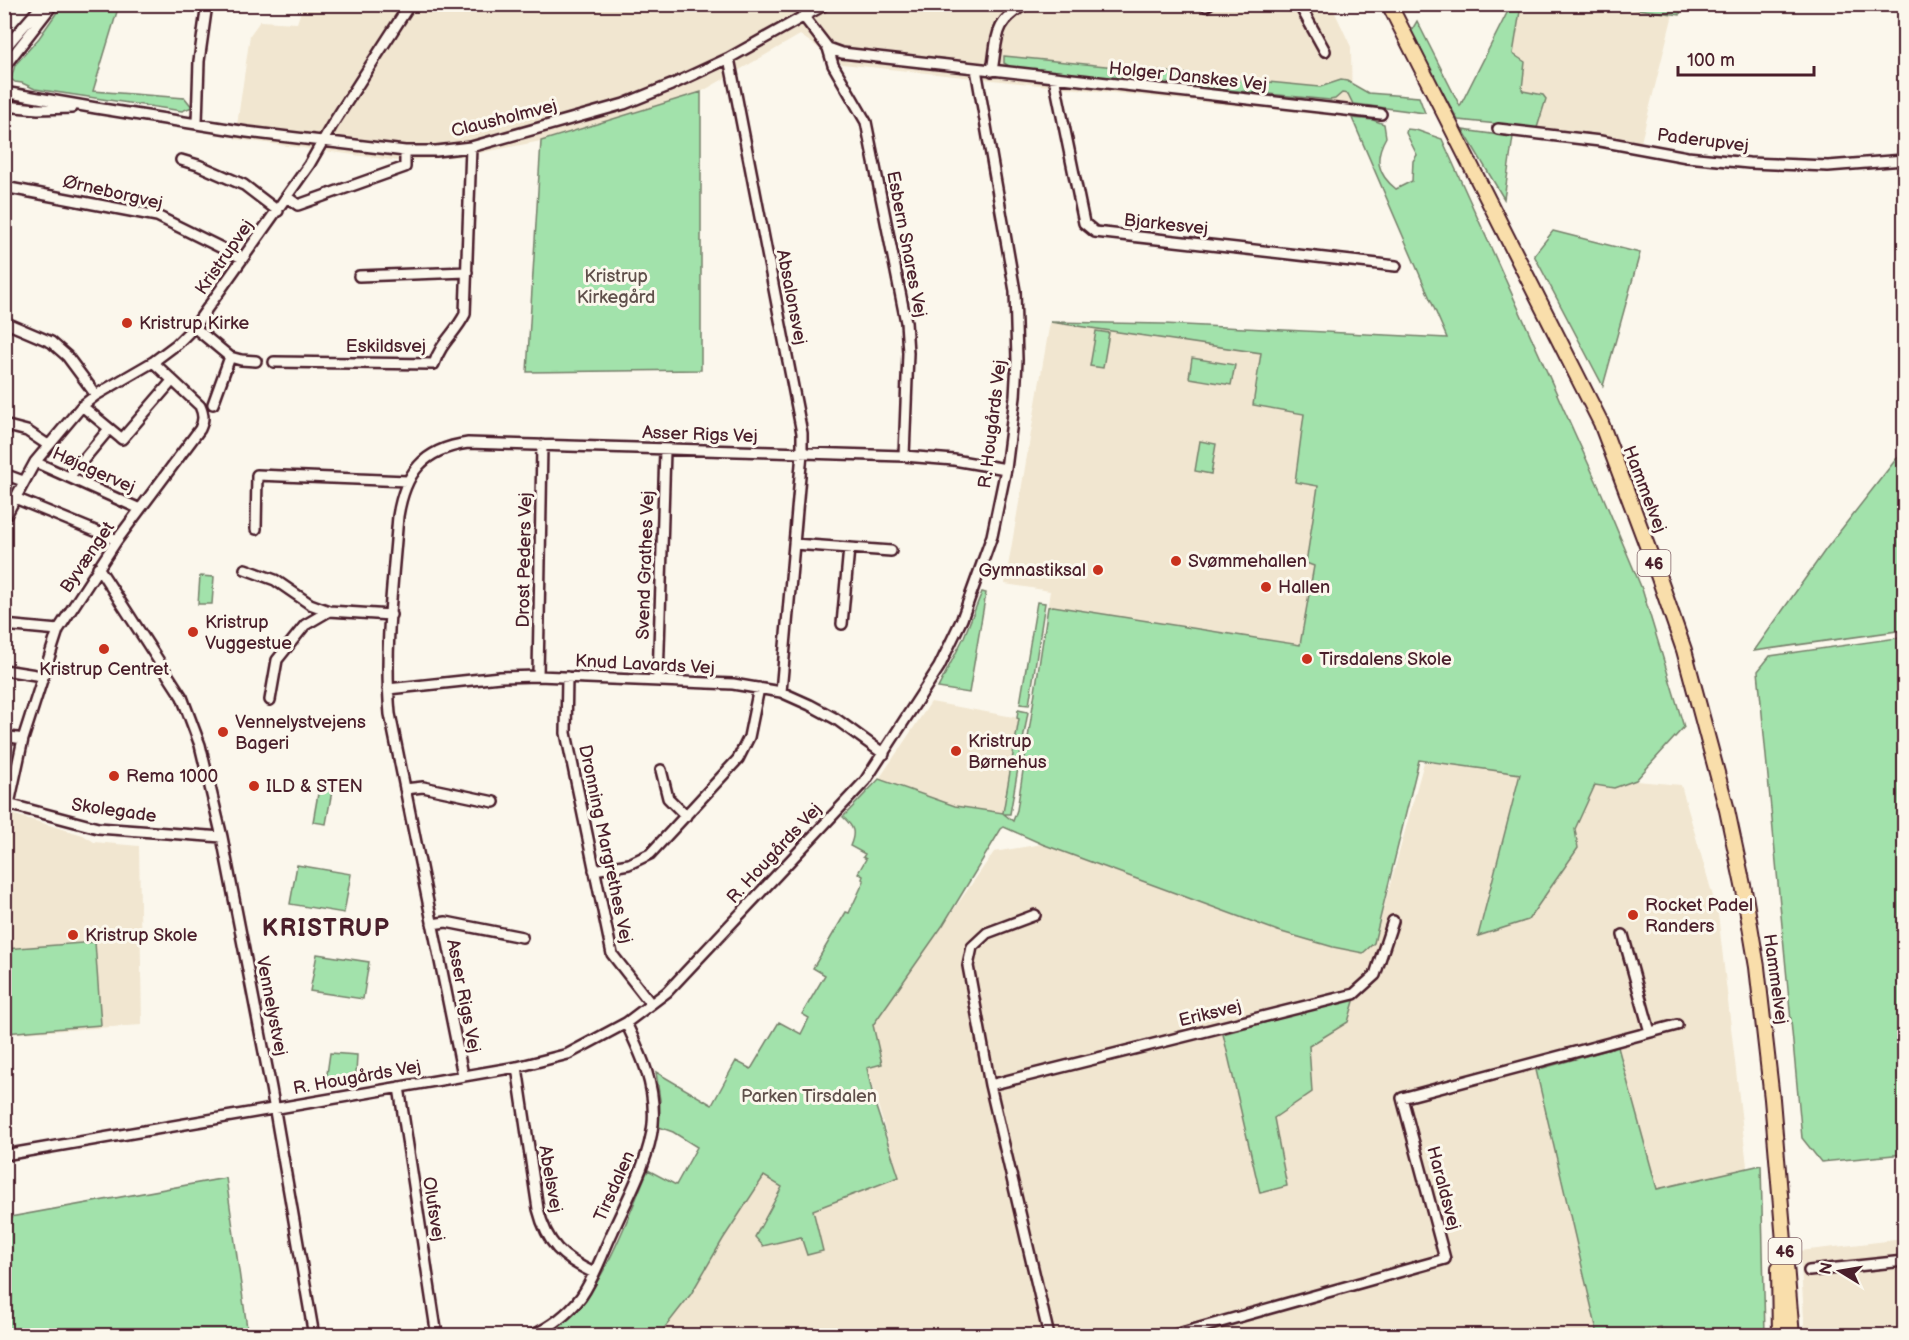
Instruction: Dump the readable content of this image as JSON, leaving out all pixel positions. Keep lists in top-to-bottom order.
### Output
{
  "streets": {
    "highway": ["Hammelvej", "46"],
    "street": [
      "Holger Danskes Vej",
      "Clausholmvej",
      "Paderupvej",
      "Ørneborgvej",
      "Bjarkesvej",
      "Esbern Snares Vej",
      "Kristrupvej",
      "Absalonsvej",
      "Eskildsvej",
      "R. Hougårds Vej",
      "Asser Rigs Vej",
      "Højagervej",
      "Byvænget",
      "Drost Peders Vej",
      "Svend Grathes Vej",
      "Knud Lavards Vej",
      "Skolegade",
      "Dronning Margrethes Vej",
      "Vennelystvej",
      "Eriksvej",
      "Abelsvej",
      "Tirsdalen",
      "Haraldsvej",
      "Olufsvej"
    ]
  },
  "crossings": [
    ["Holger Danskes Vej", "Bjarkesvej"],
    ["Holger Danskes Vej", "Esbern Snares Vej"],
    ["Holger Danskes Vej", "R. Hougårds Vej"],
    ["Clausholmvej", "Kristrupvej"],
    ["Clausholmvej", "Absalonsvej"],
    ["Clausholmvej", "Eskildsvej"],
    ["Ørneborgvej", "Kristrupvej"],
    ["Esbern Snares Vej", "Asser Rigs Vej"],
    ["Kristrupvej", "Højagervej"],
    ["Kristrupvej", "Byvænget"],
    ["Absalonsvej", "Asser Rigs Vej"],
    ["Absalonsvej", "Knud Lavards Vej"],
    ["R. Hougårds Vej", "Asser Rigs Vej"],
    ["R. Hougårds Vej", "Knud Lavards Vej"],
    ["R. Hougårds Vej", "Dronning Margrethes Vej"],
    ["R. Hougårds Vej", "Vennelystvej"],
    ["R. Hougårds Vej", "Abelsvej"],
    ["R. Hougårds Vej", "Tirsdalen"],
    ["R. Hougårds Vej", "Olufsvej"],
    ["Asser Rigs Vej", "Drost Peders Vej"],
    ["Asser Rigs Vej", "Svend Grathes Vej"],
    ["Asser Rigs Vej", "Knud Lavards Vej"],
    ["Højagervej", "Byvænget"],
    ["Byvænget", "Skolegade"],
    ["Byvænget", "Vennelystvej"],
    ["Drost Peders Vej", "Knud Lavards Vej"],
    ["Svend Grathes Vej", "Knud Lavards Vej"],
    ["Knud Lavards Vej", "Dronning Margrethes Vej"],
    ["Skolegade", "Vennelystvej"],
    ["Abelsvej", "Tirsdalen"]
  ],
  "districts": ["KRISTRUP"],
  "parks": ["Kristrup Kirkegård", "Parken Tirsdalen"],
  "places": [
    "Kristrup Kirke",
    "Svømmehallen",
    "Gymnastiksal",
    "Hallen",
    "Kristrup Vuggestue",
    "Kristrup Centret",
    "Tirsdalens Skole",
    "Vennelystvejens Bageri",
    "Kristrup Børnehus",
    "Rema 1000",
    "ILD & STEN",
    "Rocket Padel Randers",
    "Kristrup Skole"
  ],
  "scale_bar": "100 m",
  "north": "left"
}
